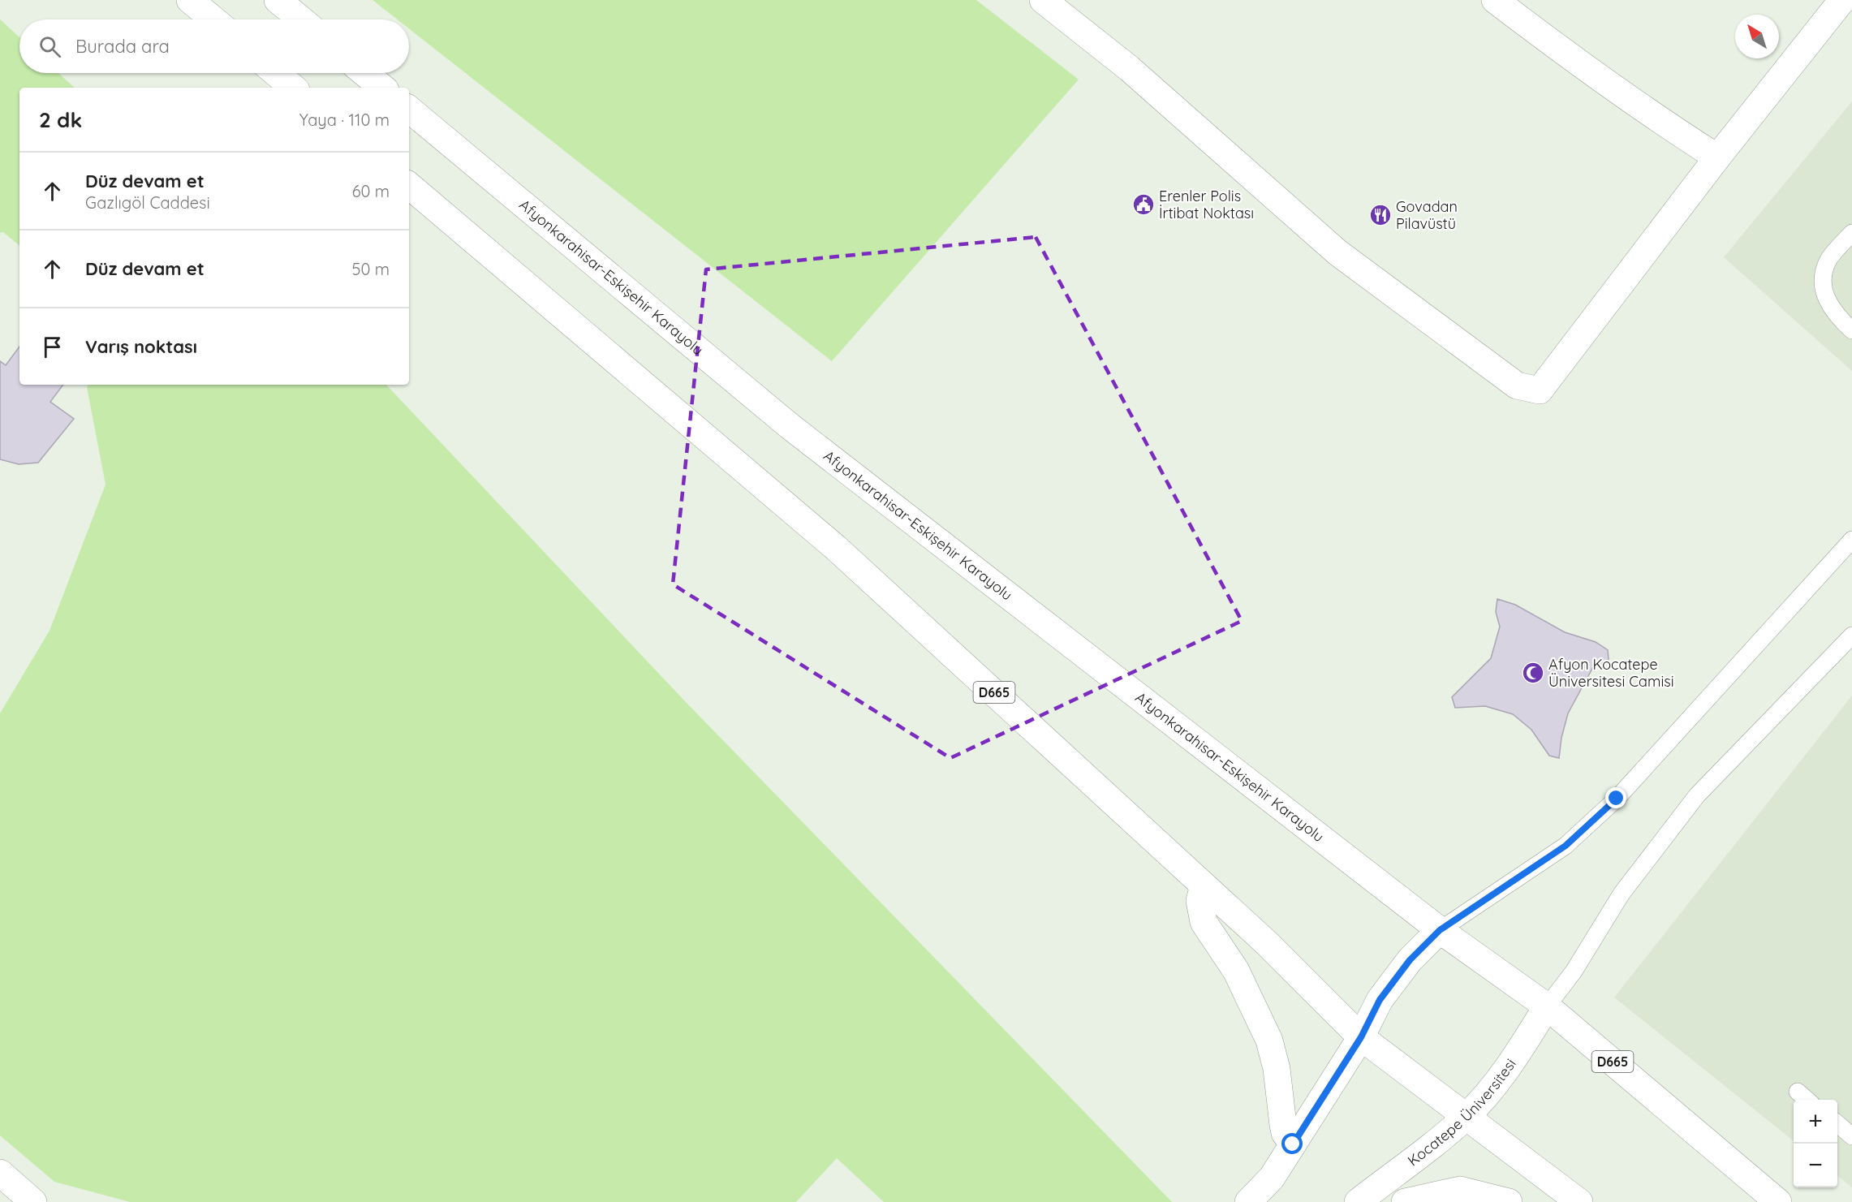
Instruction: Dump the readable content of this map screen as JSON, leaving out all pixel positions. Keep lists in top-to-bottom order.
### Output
{
  "streets": {
    "main road": ["Afyonkarahisar-Eskişehir Karayolu", "D665", "Kocatepe Üniversitesi"]
  },
  "crossings": [
    ["Afyonkarahisar-Eskişehir Karayolu", "D665"],
    ["D665", "Kocatepe Üniversitesi"]
  ],
  "places": {
    "public building": ["Erenler Polis İrtibat Noktası"],
    "restaurant": ["Govadan Pilavüstü"],
    "mosque": ["Afyon Kocatepe Üniversitesi Camisi"]
  },
  "north": "top left",
  "page": {
    "search": "Burada ara",
    "heading": ["2 dk", "Yaya · 110 m"],
    "list": [
      ["Düz devam et", "Gazlıgöl Caddesi", "60 m"],
      ["Düz devam et", "50 m"],
      "Varış noktası"
    ],
    "map_buttons": ["+", "−"]
  }
}
